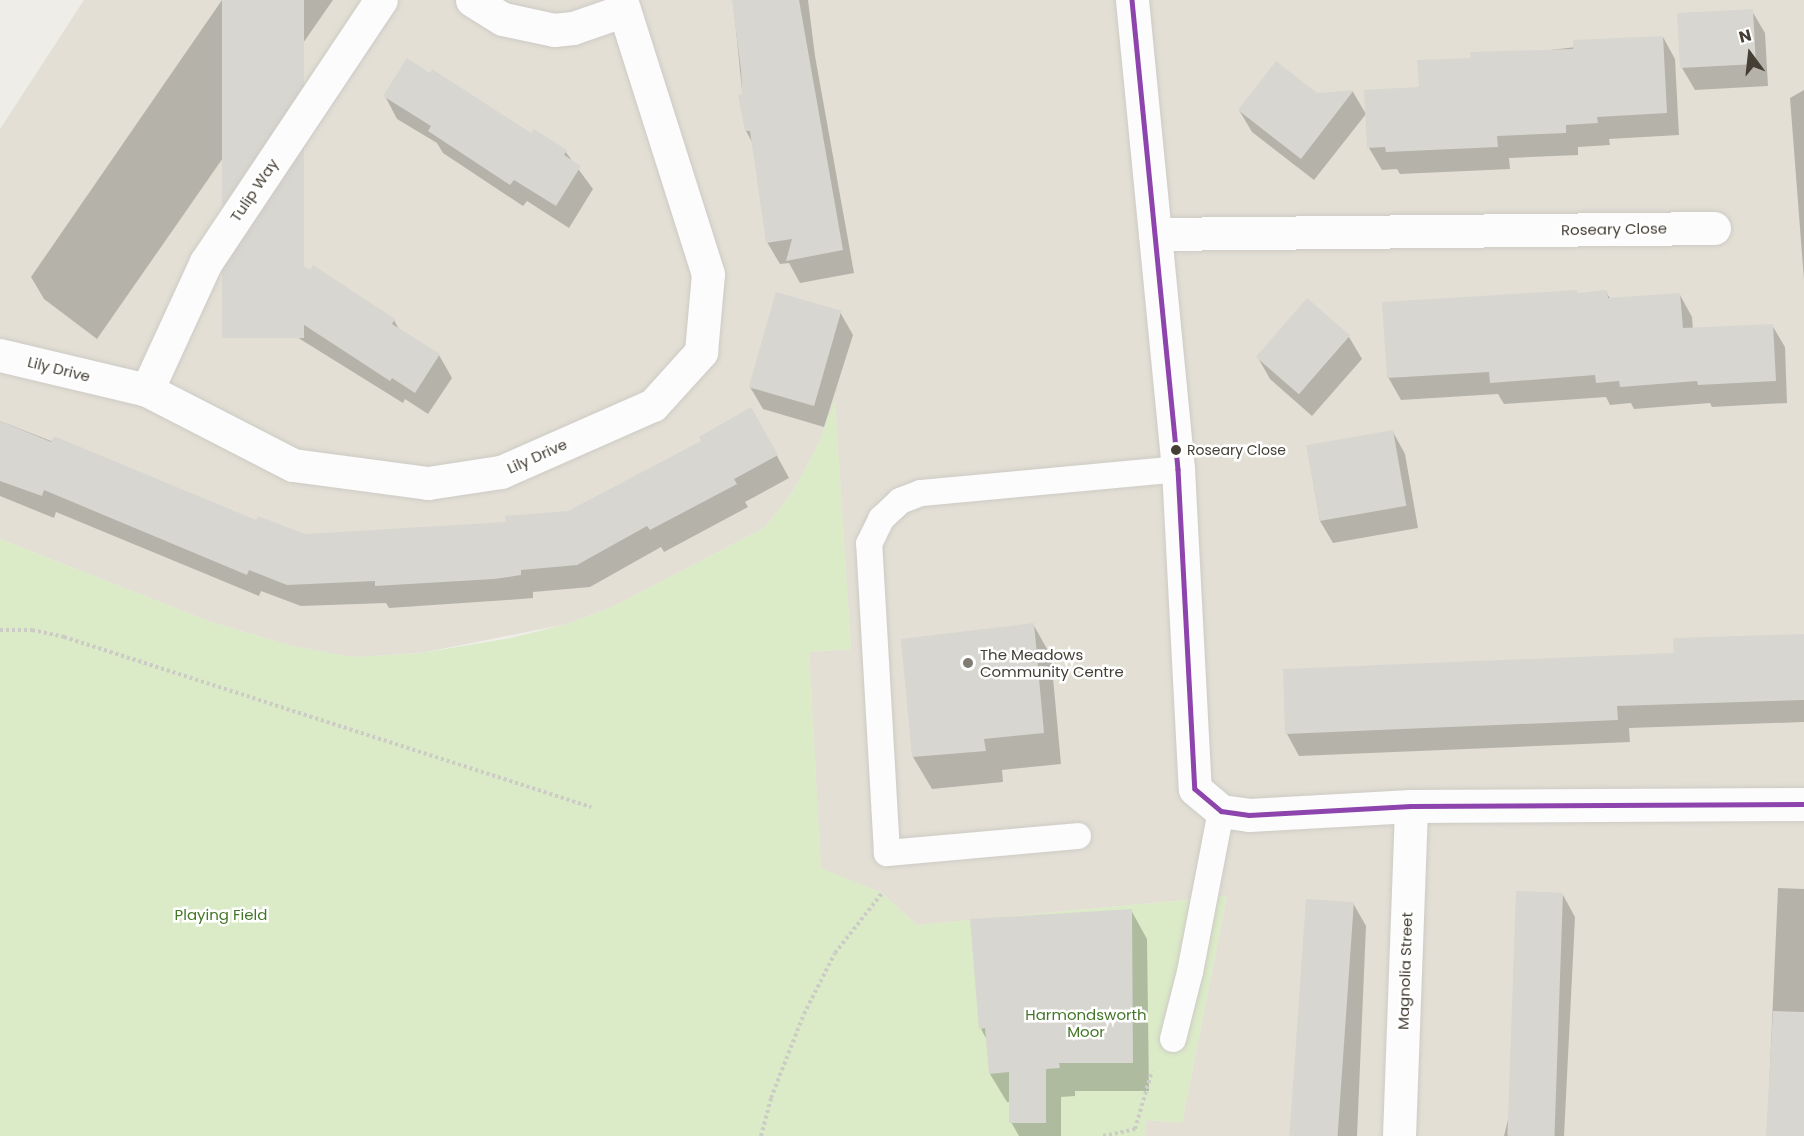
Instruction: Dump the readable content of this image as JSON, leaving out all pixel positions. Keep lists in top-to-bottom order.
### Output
{
  "streets": {
    "street": [
      "Tulip Way",
      "Roseary Close",
      "Lily Drive",
      "Magnolia Street"
    ]
  },
  "crossings": [
    ["Tulip Way", "Lily Drive"]
  ],
  "parks": ["Playing Field", "Harmondsworth Moor"],
  "places": ["Roseary Close", "The Meadows Community Centre"],
  "north": "top"
}
